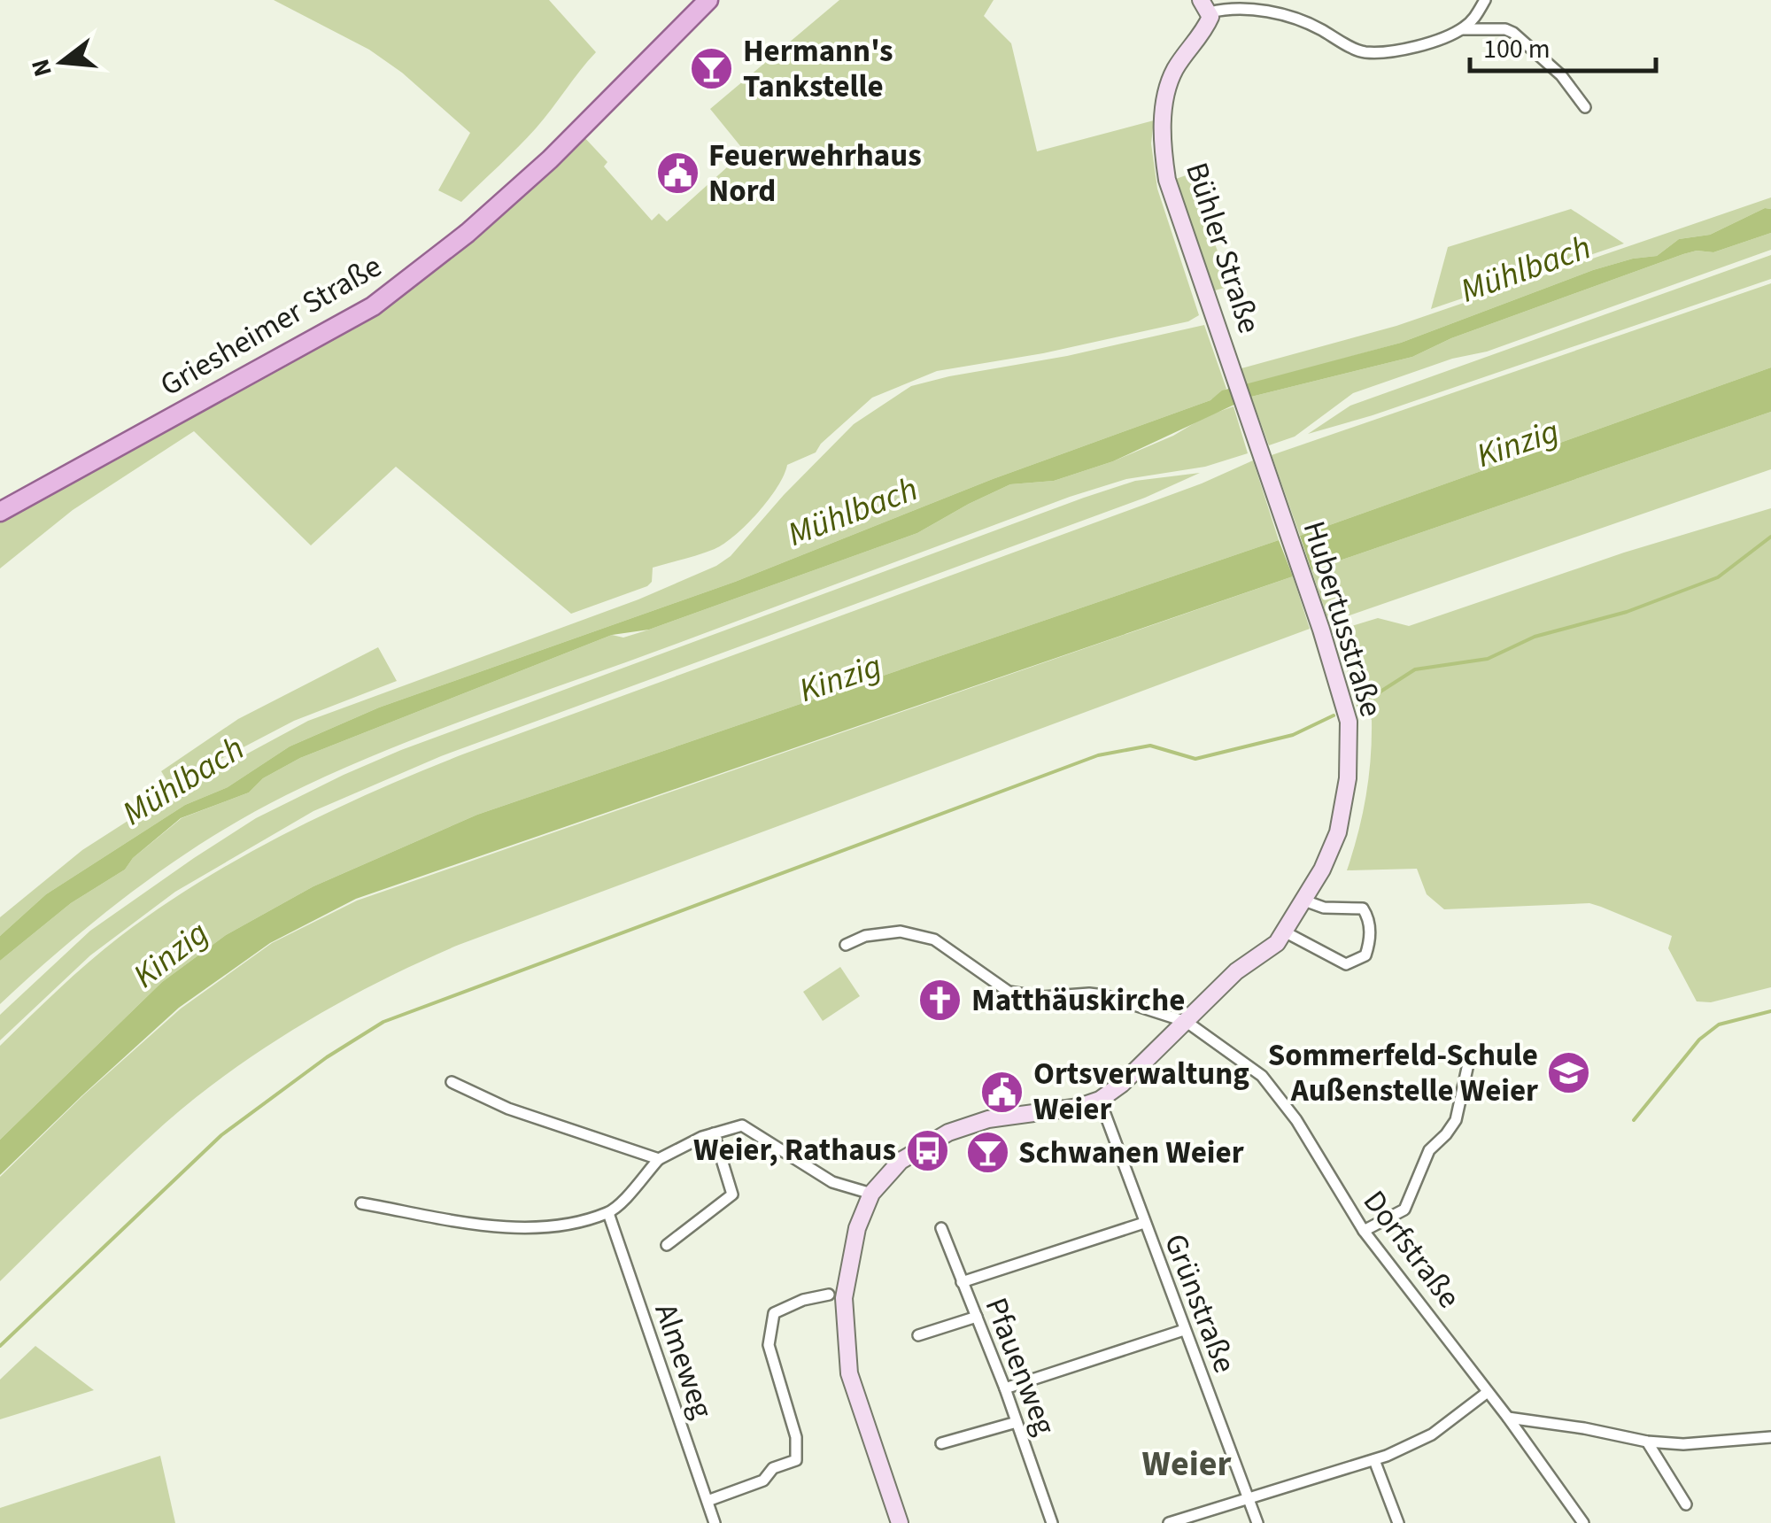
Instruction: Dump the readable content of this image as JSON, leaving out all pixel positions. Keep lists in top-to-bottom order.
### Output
{
  "streets": {
    "main road": ["Griesheimer Straße"],
    "street": [
      "Bühler Straße",
      "Hubertusstraße",
      "Dorfstraße",
      "Grünstraße",
      "Almeweg",
      "Pfauenweg"
    ]
  },
  "crossings": [
    ["Bühler Straße", "Hubertusstraße"],
    ["Hubertusstraße", "Dorfstraße"],
    ["Hubertusstraße", "Grünstraße"]
  ],
  "districts": ["Weier"],
  "water": ["Mühlbach", "Kinzig"],
  "places": {
    "bar": ["Hermann's Tankstelle", "Schwanen Weier"],
    "public building": ["Feuerwehrhaus Nord", "Ortsverwaltung Weier"],
    "church": ["Matthäuskirche"],
    "school or university": ["Sommerfeld-Schule Außenstelle Weier"],
    "bus stop": ["Weier, Rathaus"]
  },
  "scale_bar": "100 m",
  "north": "left"
}
